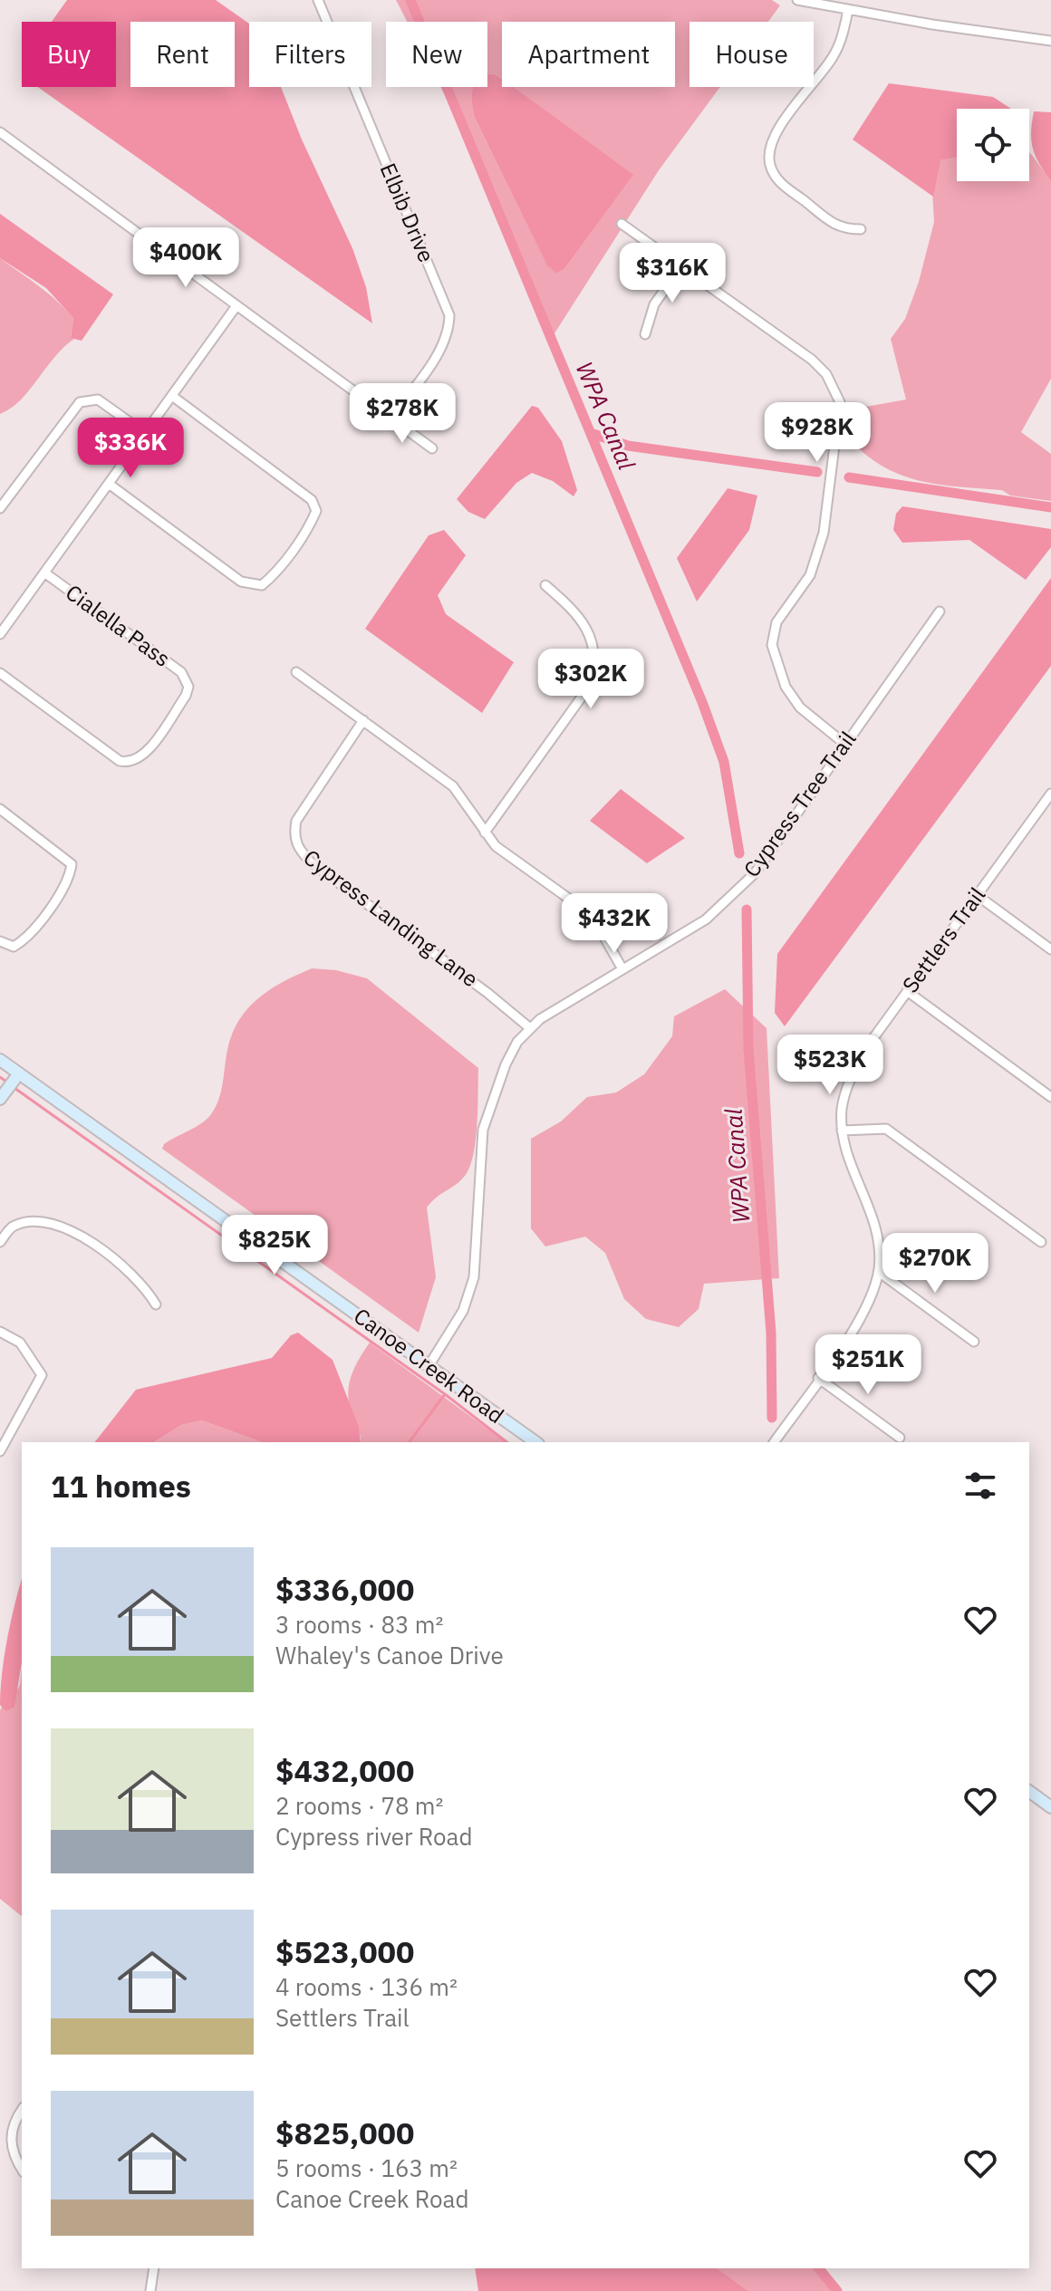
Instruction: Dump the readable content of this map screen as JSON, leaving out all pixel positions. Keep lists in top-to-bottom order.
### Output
{
  "streets": {
    "main road": ["Canoe Creek Road"],
    "street": [
      "Elbib Drive",
      "Cialella Pass",
      "Cypress Tree Trail",
      "Cypress Landing Lane",
      "Settlers Trail"
    ]
  },
  "crossings": [
    ["Cypress Tree Trail", "Cypress Landing Lane"],
    ["Cypress Tree Trail", "Canoe Creek Road"]
  ],
  "water": ["WPA Canal"],
  "page": {
    "chip": [
      "Buy",
      "Rent",
      "Filters",
      "New",
      "Apartment",
      "House"
    ],
    "price": [
      "$400K",
      "$316K",
      "$278K",
      "$928K",
      "$336K",
      "$302K",
      "$432K",
      "$523K",
      "$825K",
      "$270K",
      "$251K"
    ],
    "heading": "11 homes",
    "list": [
      {
        "name": "$336,000",
        "note": "3 rooms · 83 m² · Whaley's Canoe Drive"
      },
      {
        "name": "$432,000",
        "note": "2 rooms · 78 m² · Cypress river Road"
      },
      {
        "name": "$523,000",
        "note": "4 rooms · 136 m² · Settlers Trail"
      },
      {
        "name": "$825,000",
        "note": "5 rooms · 163 m² · Canoe Creek Road"
      }
    ]
  }
}
